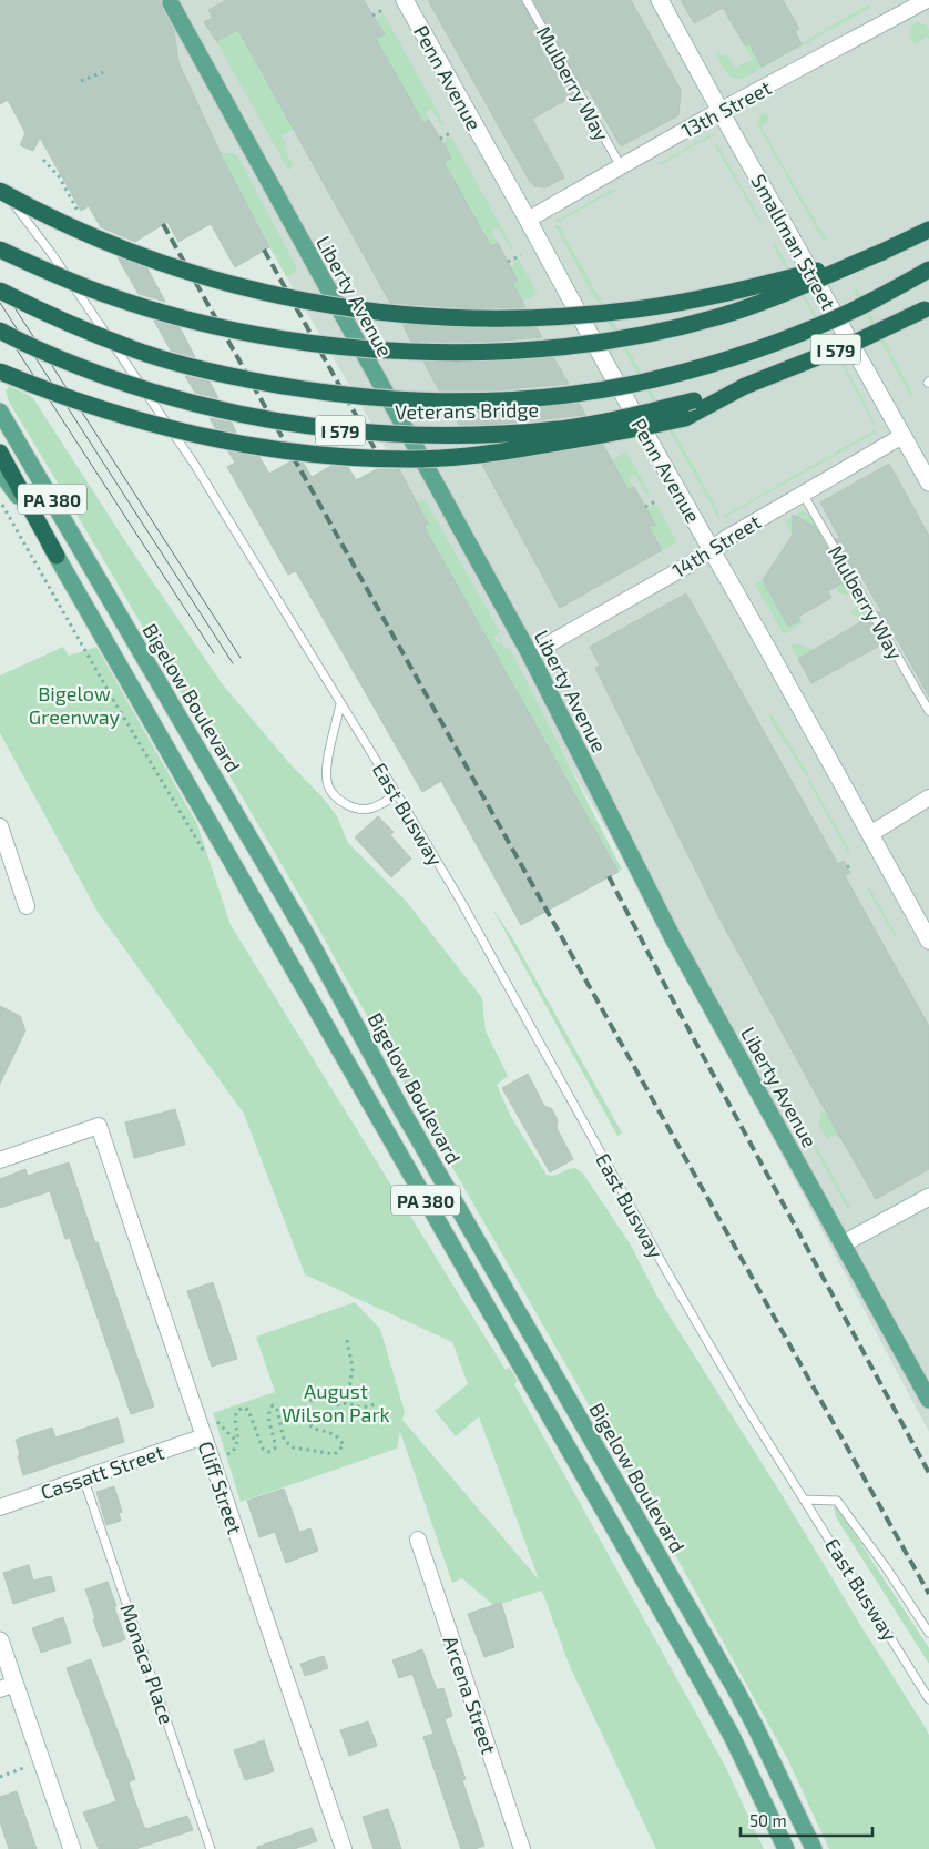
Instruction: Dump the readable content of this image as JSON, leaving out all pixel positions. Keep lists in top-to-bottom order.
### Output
{
  "streets": {
    "highway": ["I 579", "Veterans Bridge"],
    "main road": ["Liberty Avenue", "PA 380", "Bigelow Boulevard"],
    "street": [
      "Penn Avenue",
      "13th Street",
      "Smallman Street",
      "14th Street",
      "Cassatt Street",
      "Cliff Street",
      "Arcena Street"
    ],
    "lane": ["Mulberry Way", "East Busway", "Monaca Place"]
  },
  "crossings": [
    ["Penn Avenue", "13th Street"],
    ["Penn Avenue", "14th Street"],
    ["Mulberry Way", "13th Street"],
    ["Mulberry Way", "14th Street"],
    ["13th Street", "Smallman Street"],
    ["Smallman Street", "14th Street"],
    ["Liberty Avenue", "14th Street"],
    ["Cassatt Street", "Cliff Street"],
    ["Cassatt Street", "Monaca Place"]
  ],
  "parks": ["Bigelow Greenway", "August Wilson Park"],
  "scale_bar": "50 m"
}
